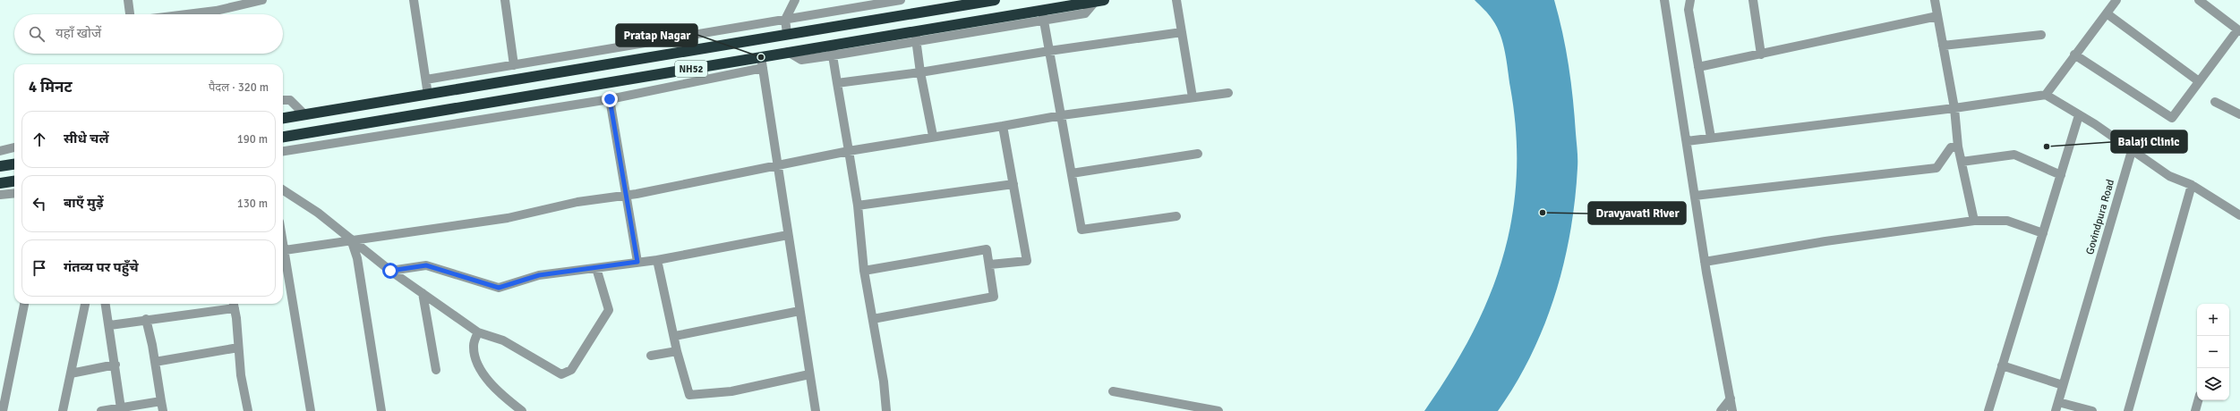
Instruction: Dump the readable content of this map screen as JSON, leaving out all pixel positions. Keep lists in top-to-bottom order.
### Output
{
  "streets": {
    "highway": ["NH52"],
    "street": ["Govindpura Road"]
  },
  "places": ["Pratap Nagar", "Balaji Clinic", "Dravyavati River"],
  "page": {
    "search": "यहाँ खोजें",
    "heading": ["4 मिनट", "पैदल · 320 m"],
    "list": [
      ["सीधे चलें", "190 m"],
      ["बाएँ मुड़ें", "130 m"],
      "गंतव्य पर पहुँचे"
    ],
    "map_buttons": ["+", "−"]
  }
}
